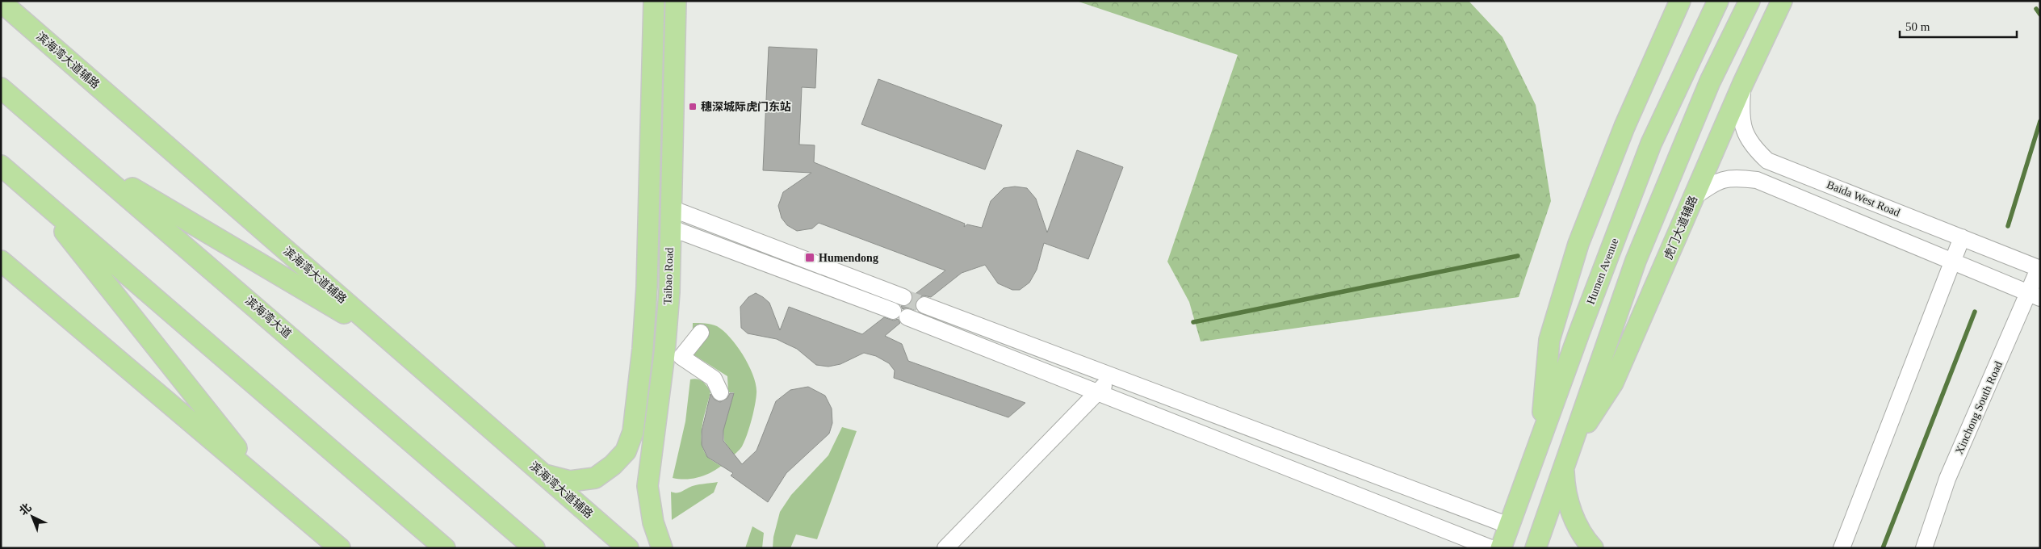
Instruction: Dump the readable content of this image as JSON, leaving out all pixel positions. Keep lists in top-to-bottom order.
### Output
{
  "streets": {
    "main road": [
      "滨海湾大道辅路",
      "虎门大道辅路",
      "Humen Avenue",
      "Taibao Road",
      "滨海湾大道"
    ],
    "street": ["Baida West Road", "Xinchong South Road"]
  },
  "crossings": [
    ["滨海湾大道辅路", "Taibao Road"],
    ["Baida West Road", "虎门大道辅路"],
    ["Baida West Road", "Xinchong South Road"]
  ],
  "places": {
    "transit": ["穗深城际虎门东站", "Humendong"]
  },
  "scale_bar": "50 m",
  "north": "top left"
}
